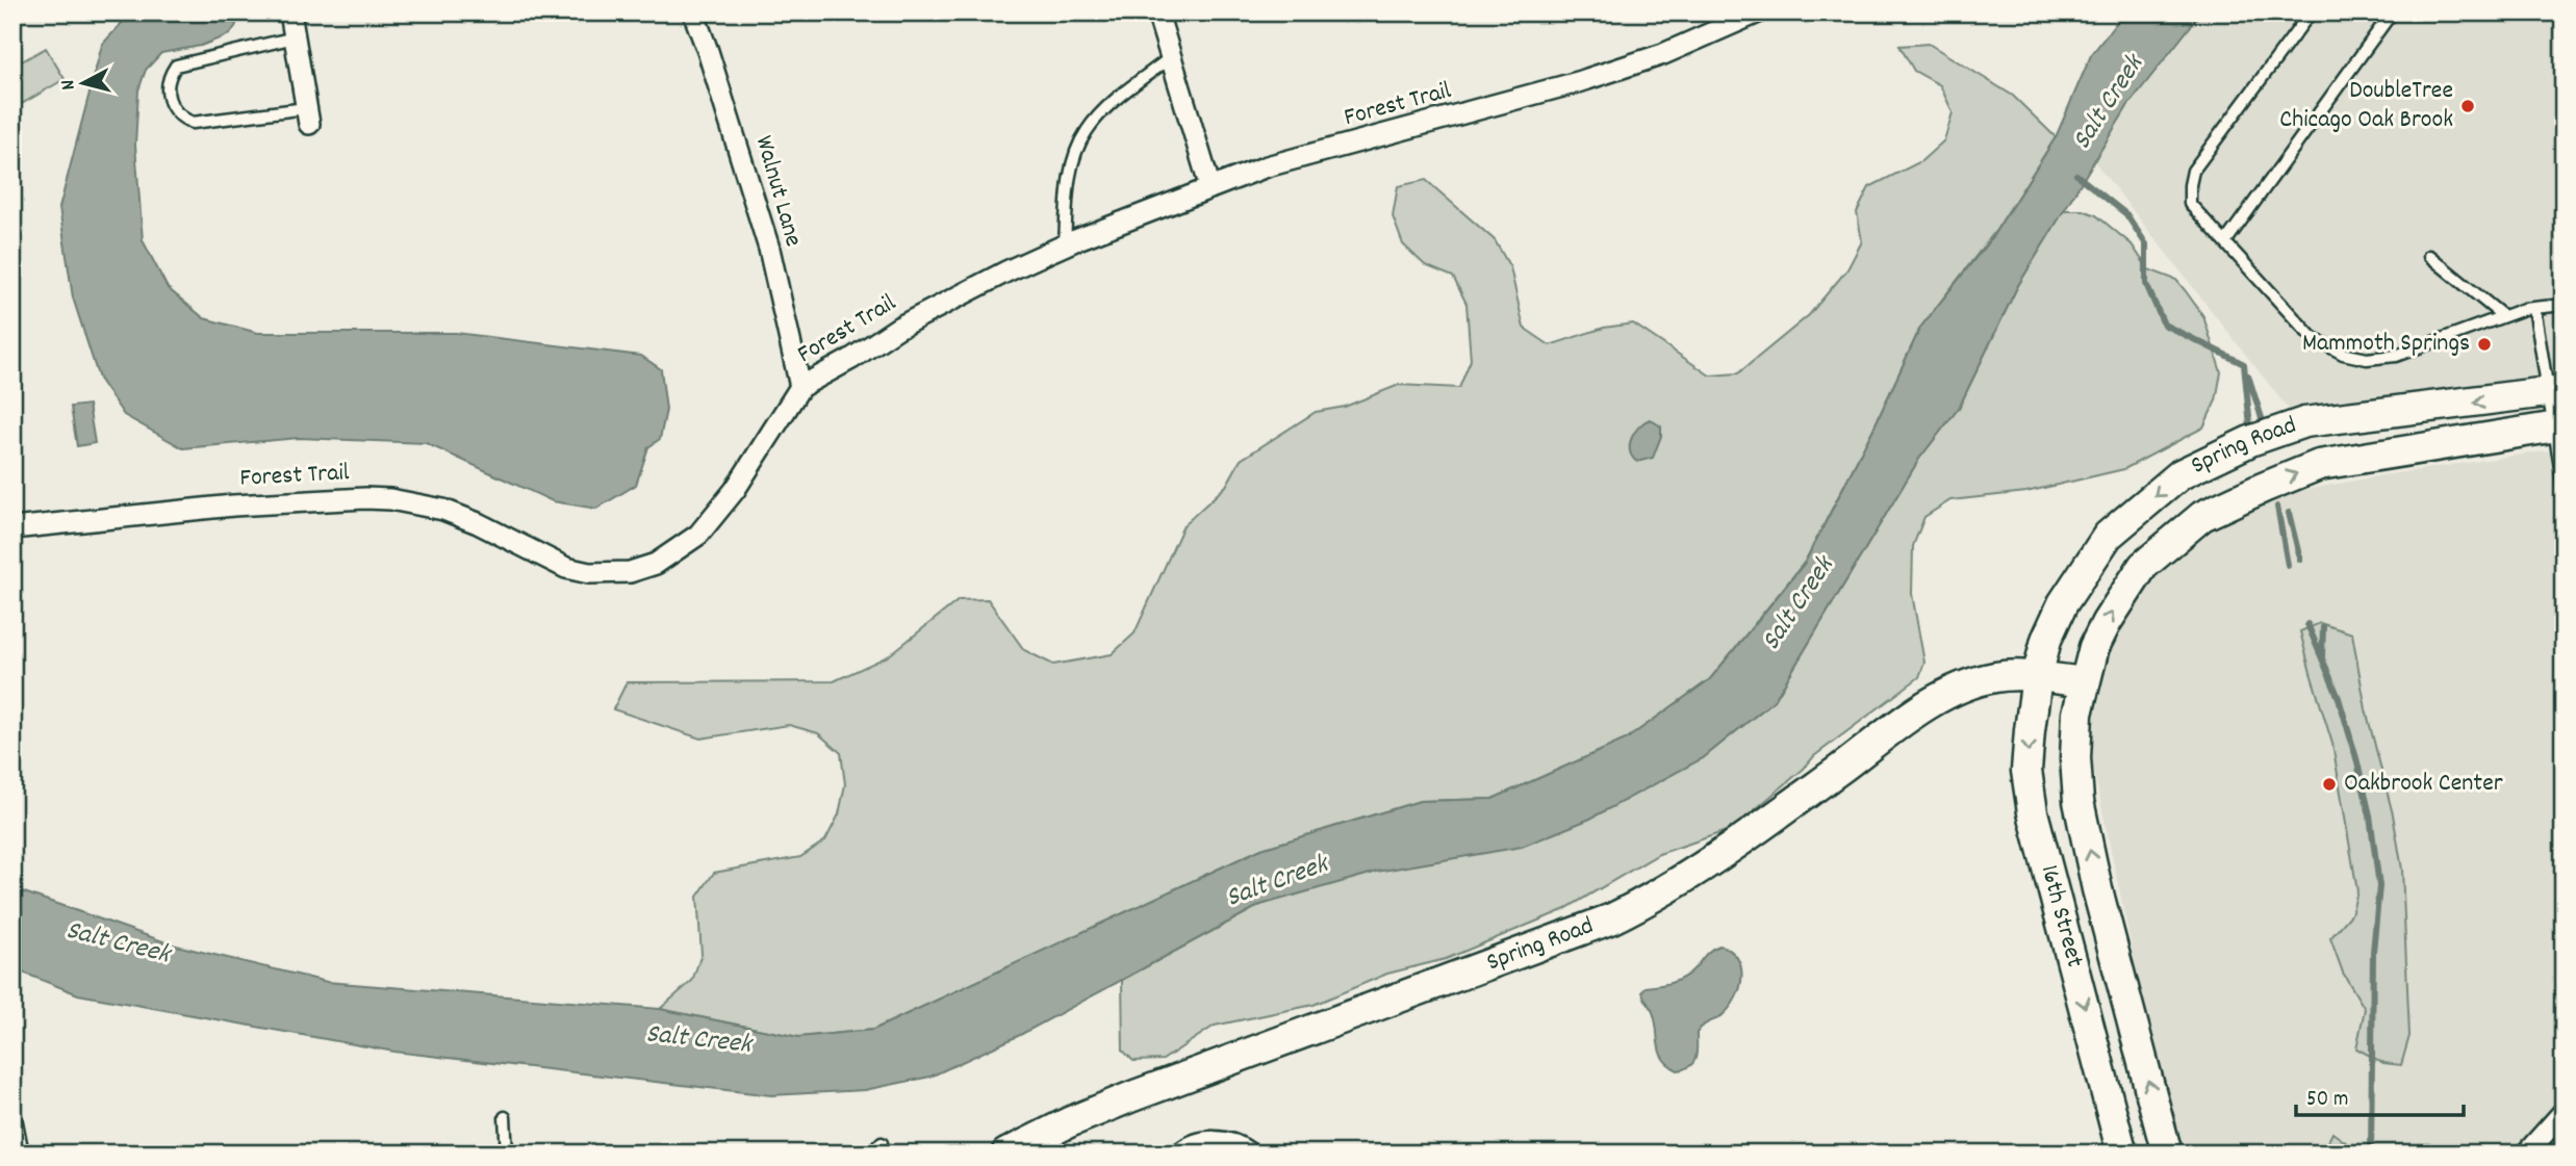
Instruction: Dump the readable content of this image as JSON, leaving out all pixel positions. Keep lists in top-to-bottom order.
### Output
{
  "streets": {
    "street": [
      "Forest Trail",
      "Walnut Lane",
      "Spring Road",
      "16th Street"
    ]
  },
  "crossings": [
    ["Forest Trail", "Walnut Lane"],
    ["Spring Road", "16th Street"]
  ],
  "water": ["Salt Creek"],
  "places": ["DoubleTree Chicago Oak Brook", "Mammoth Springs", "Oakbrook Center"],
  "scale_bar": "50 m",
  "north": "left"
}
